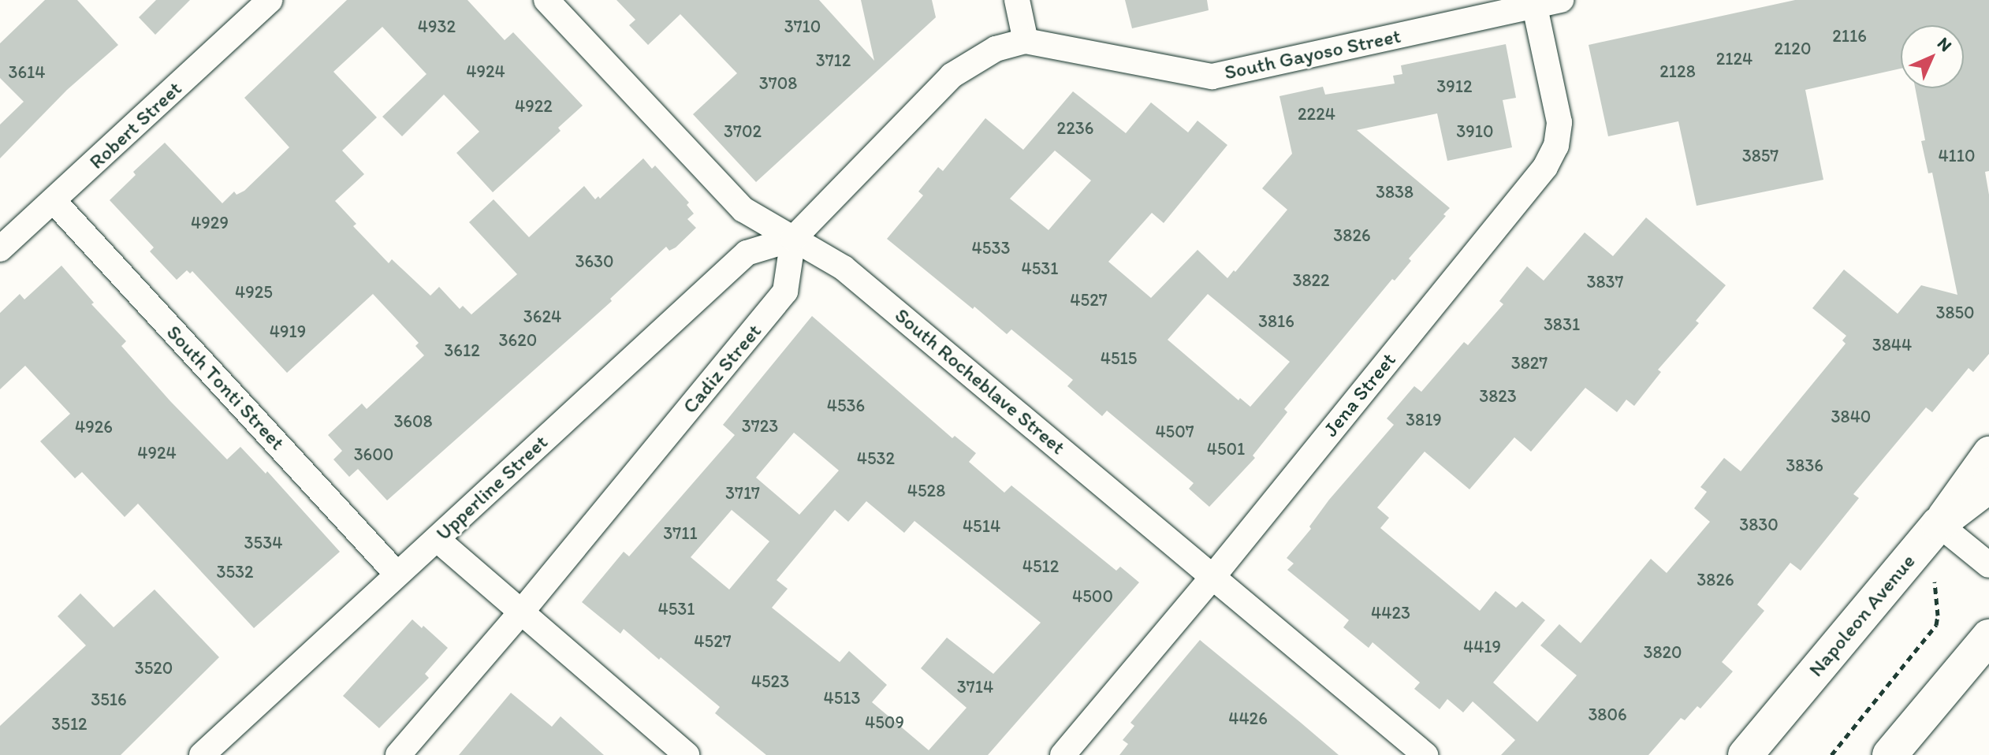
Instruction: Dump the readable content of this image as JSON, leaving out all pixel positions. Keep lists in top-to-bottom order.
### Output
{
  "streets": {
    "main road": ["Napoleon Avenue"],
    "street": [
      "South Gayoso Street",
      "Robert Street",
      "Cadiz Street",
      "South Rocheblave Street",
      "South Tonti Street",
      "Jena Street",
      "Upperline Street"
    ]
  },
  "crossings": [
    ["South Gayoso Street", "Jena Street"],
    ["Robert Street", "South Tonti Street"],
    ["Cadiz Street", "South Rocheblave Street"],
    ["Cadiz Street", "Upperline Street"],
    ["South Rocheblave Street", "Jena Street"],
    ["South Rocheblave Street", "Upperline Street"],
    ["South Tonti Street", "Upperline Street"]
  ],
  "house_numbers": [
    "4932",
    "3710",
    "2116",
    "2120",
    "2124",
    "3712",
    "4924",
    "2128",
    "3614",
    "3708",
    "3912",
    "4922",
    "2224",
    "2236",
    "3702",
    "3910",
    "3857",
    "4110",
    "3838",
    "4929",
    "3826",
    "4533",
    "3630",
    "4531",
    "3822",
    "3837",
    "4925",
    "4527",
    "3850",
    "3624",
    "3816",
    "3831",
    "4919",
    "3620",
    "3844",
    "3612",
    "4515",
    "3827",
    "3823",
    "4536",
    "3840",
    "3819",
    "3608",
    "3723",
    "4926",
    "4507",
    "4501",
    "4924",
    "3600",
    "4532",
    "3836",
    "4528",
    "3717",
    "3830",
    "4514",
    "3711",
    "3534",
    "4512",
    "3532",
    "3826",
    "4500",
    "4531",
    "4423",
    "4527",
    "4419",
    "3820",
    "3520",
    "4523",
    "3714",
    "4513",
    "3516",
    "3806",
    "4426",
    "4509",
    "3512"
  ],
  "north": "top right"
}
